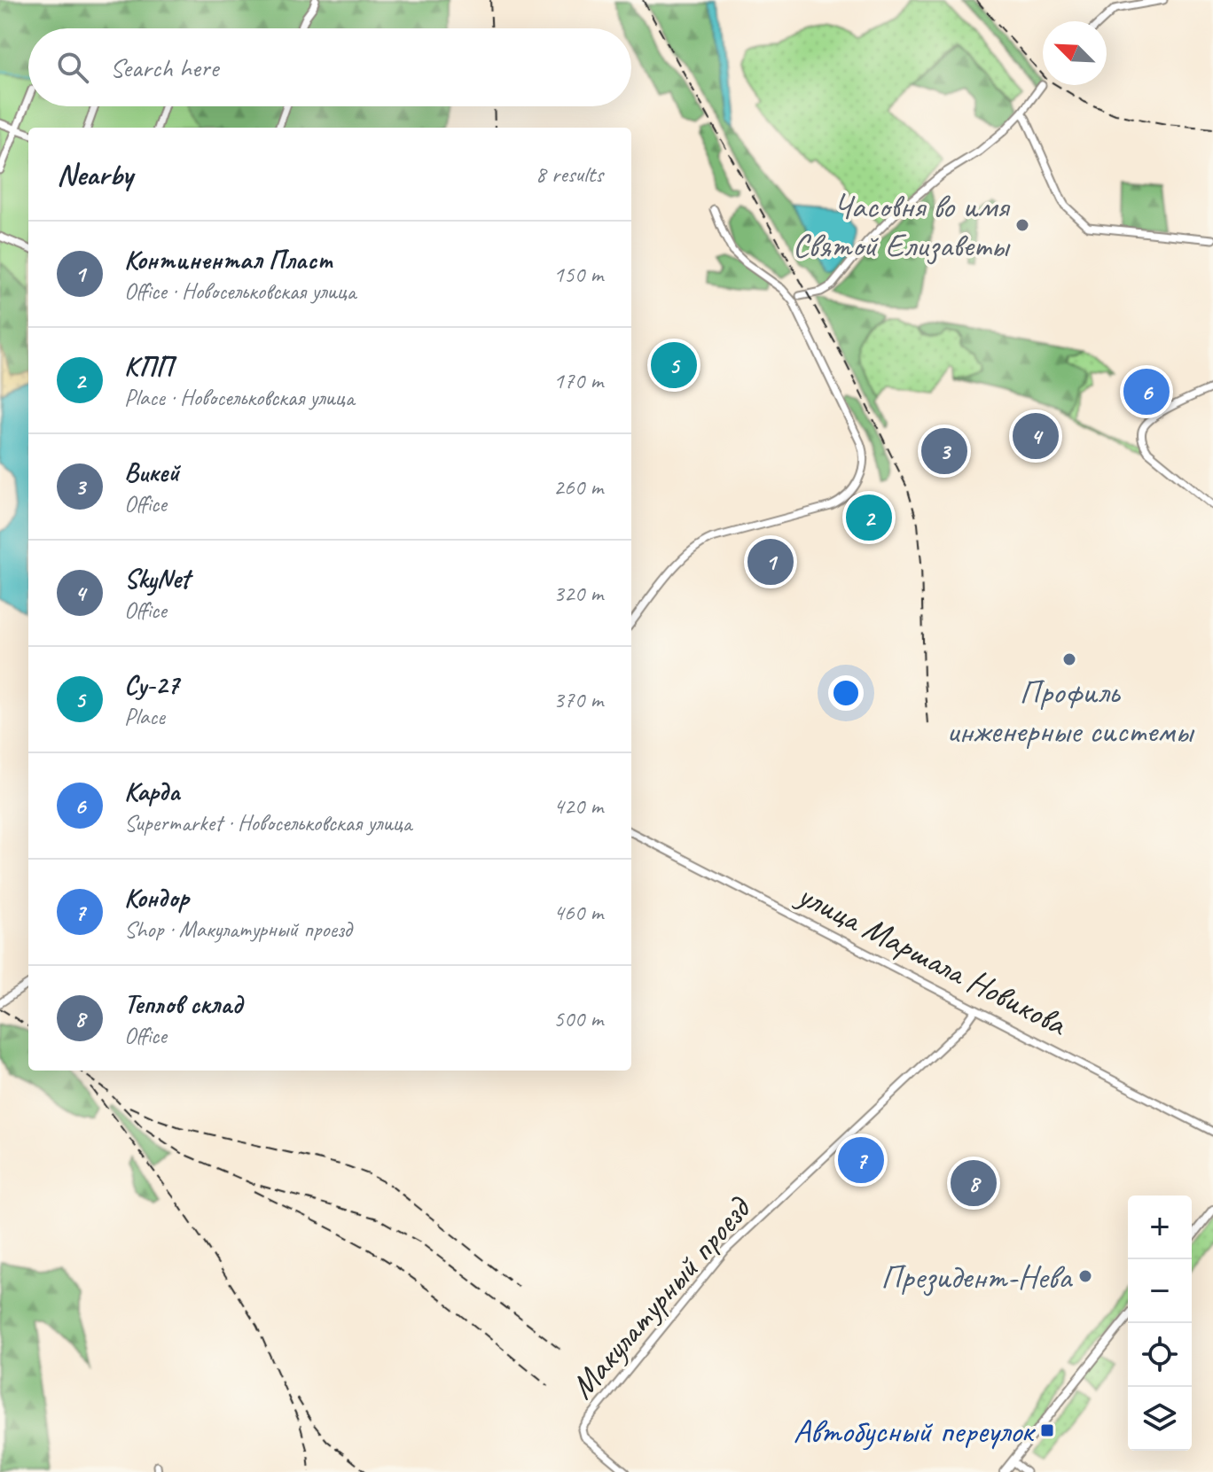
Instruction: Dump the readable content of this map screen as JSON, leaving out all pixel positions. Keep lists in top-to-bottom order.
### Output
{
  "streets": {
    "street": ["улица Маршала Новикова", "Макулатурный проезд"]
  },
  "crossings": [
    ["улица Маршала Новикова", "Макулатурный проезд"]
  ],
  "places": {
    "other": ["Часовня во имя Святой Елизаветы", "Профиль инженерные системы", "Президент-Нева"],
    "transit": ["Автобусный переулок"]
  },
  "north": "top left",
  "page": {
    "search": "Search here",
    "heading": ["Nearby", "8 results"],
    "list": [
      {
        "mark": "1",
        "name": "Континентал Пласт",
        "note": "Office · Новосельковская улица",
        "value": "150 m"
      },
      {
        "mark": "2",
        "name": "КПП",
        "note": "Place · Новосельковская улица",
        "value": "170 m"
      },
      {
        "mark": "3",
        "name": "Викей",
        "note": "Office",
        "value": "260 m"
      },
      {
        "mark": "4",
        "name": "SkyNet",
        "note": "Office",
        "value": "320 m"
      },
      {
        "mark": "5",
        "name": "Су-27",
        "note": "Place",
        "value": "370 m"
      },
      {
        "mark": "6",
        "name": "Карда",
        "note": "Supermarket · Новосельковская улица",
        "value": "420 m"
      },
      {
        "mark": "7",
        "name": "Кондор",
        "note": "Shop · Макулатурный проезд",
        "value": "460 m"
      },
      {
        "mark": "8",
        "name": "Теплов склад",
        "note": "Office",
        "value": "500 m"
      }
    ],
    "pins": [
      "5",
      "6",
      "4",
      "3",
      "2",
      "1",
      "7",
      "8"
    ],
    "map_buttons": ["+", "−"]
  }
}
